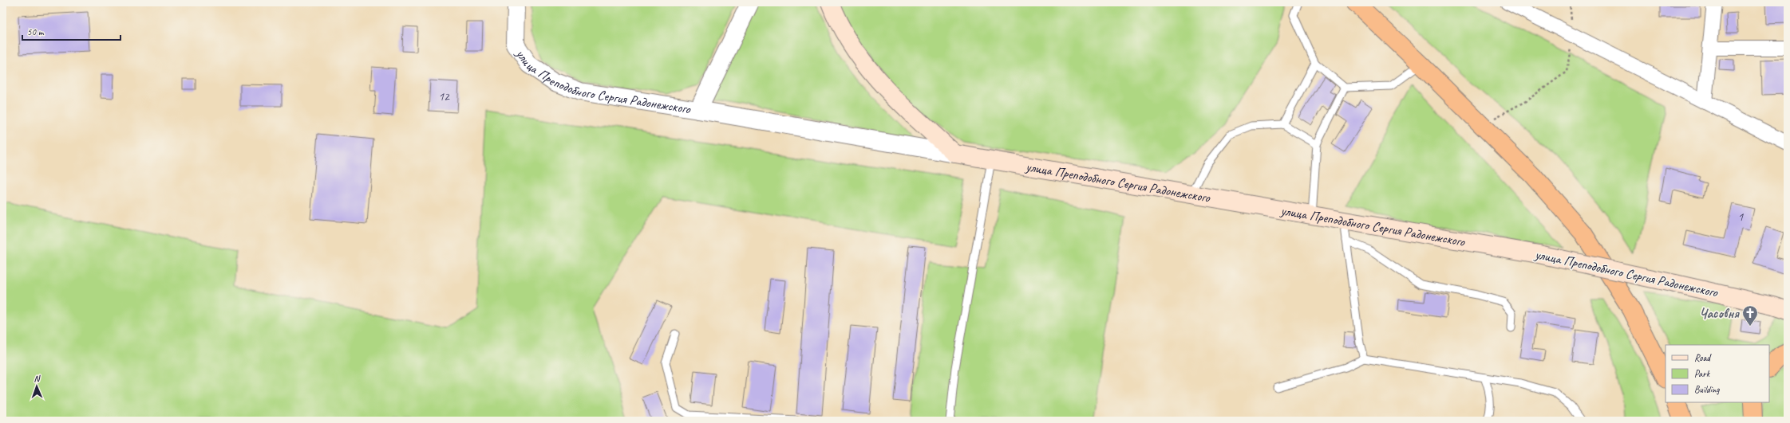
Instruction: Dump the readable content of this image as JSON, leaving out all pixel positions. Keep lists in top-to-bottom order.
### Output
{
  "streets": {
    "main road": ["улица Преподобного Сергия Радонежского"]
  },
  "places": {
    "church": ["Часовня"]
  },
  "house_numbers": ["12", "1"],
  "legend": ["Road", "Park", "Building"],
  "scale_bar": "50 m",
  "north": "top"
}
